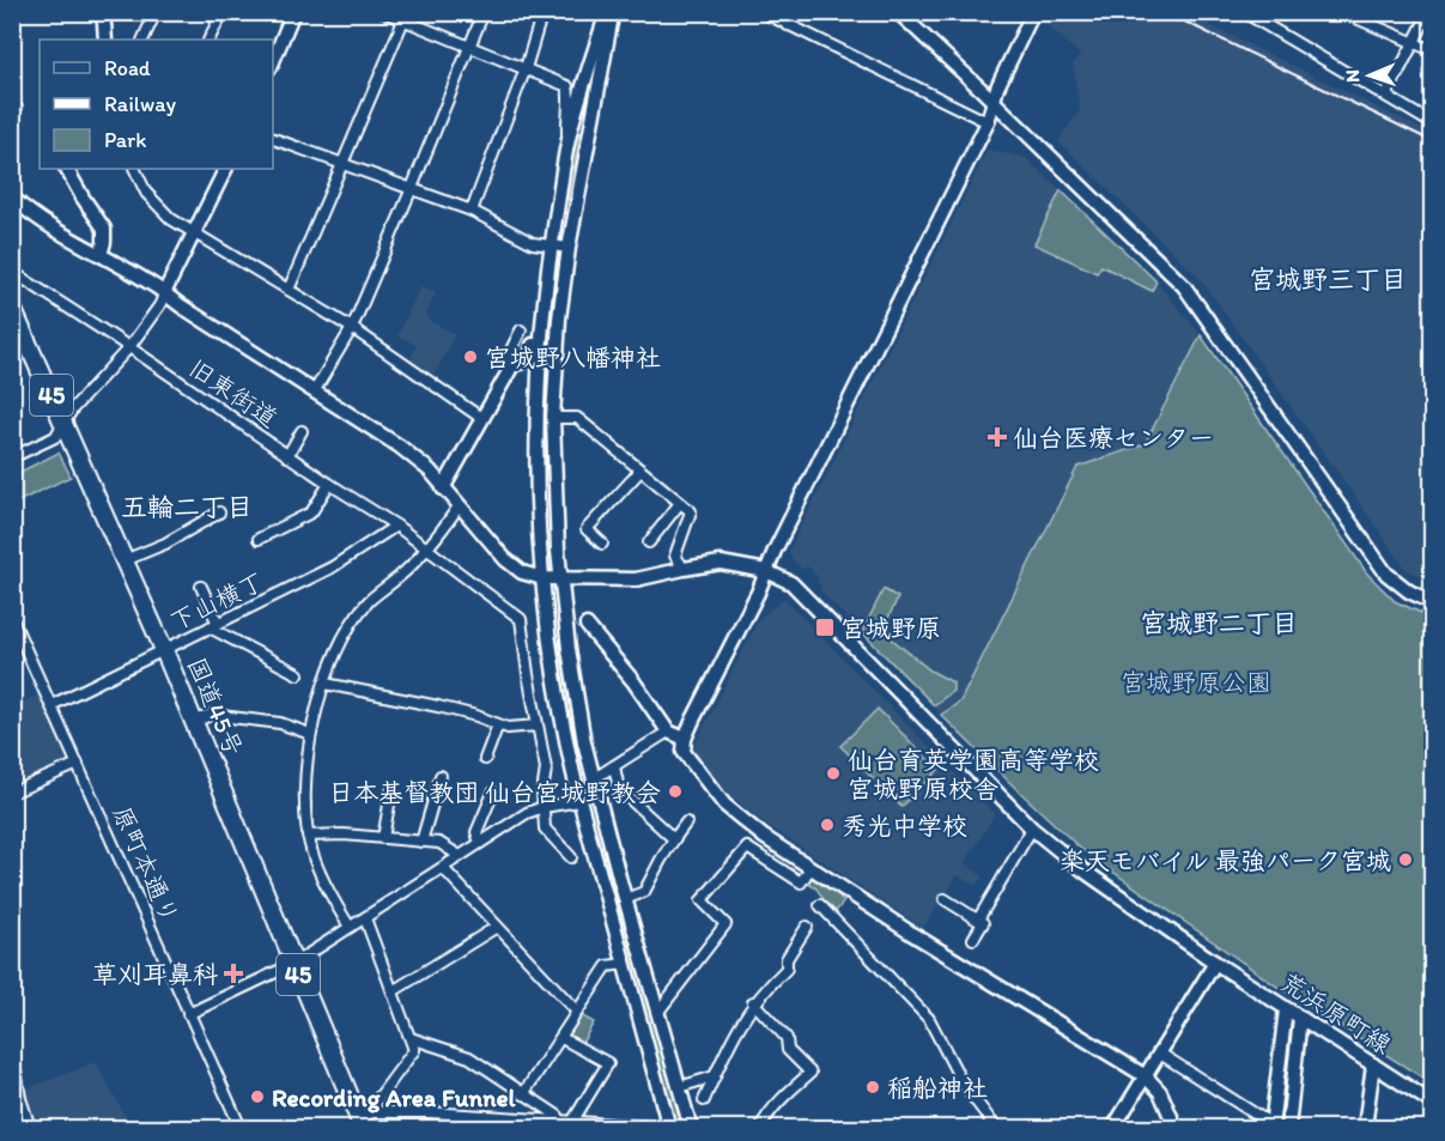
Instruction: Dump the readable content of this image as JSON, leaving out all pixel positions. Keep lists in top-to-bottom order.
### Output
{
  "streets": {
    "highway": ["45", "国道45号"],
    "street": [
      "旧東街道",
      "下山横丁",
      "原町本通り",
      "荒浜原町線"
    ]
  },
  "crossings": [
    ["旧東街道", "下山横丁"],
    ["下山横丁", "国道45号"],
    ["下山横丁", "原町本通り"]
  ],
  "districts": ["宮城野三丁目", "五輪二丁目", "宮城野二丁目"],
  "parks": ["宮城野原公園"],
  "places": {
    "other": [
      "宮城野八幡神社",
      "仙台育英学園高等学校 宮城野原校舎",
      "日本基督教団 仙台宮城野教会",
      "秀光中学校",
      "楽天モバイル 最強パーク宮城",
      "稲船神社",
      "Recording Area Funnel"
    ],
    "health": ["仙台医療センター", "草刈耳鼻科"],
    "transit": ["宮城野原"]
  },
  "legend": ["Road", "Railway", "Park"],
  "north": "left"
}
